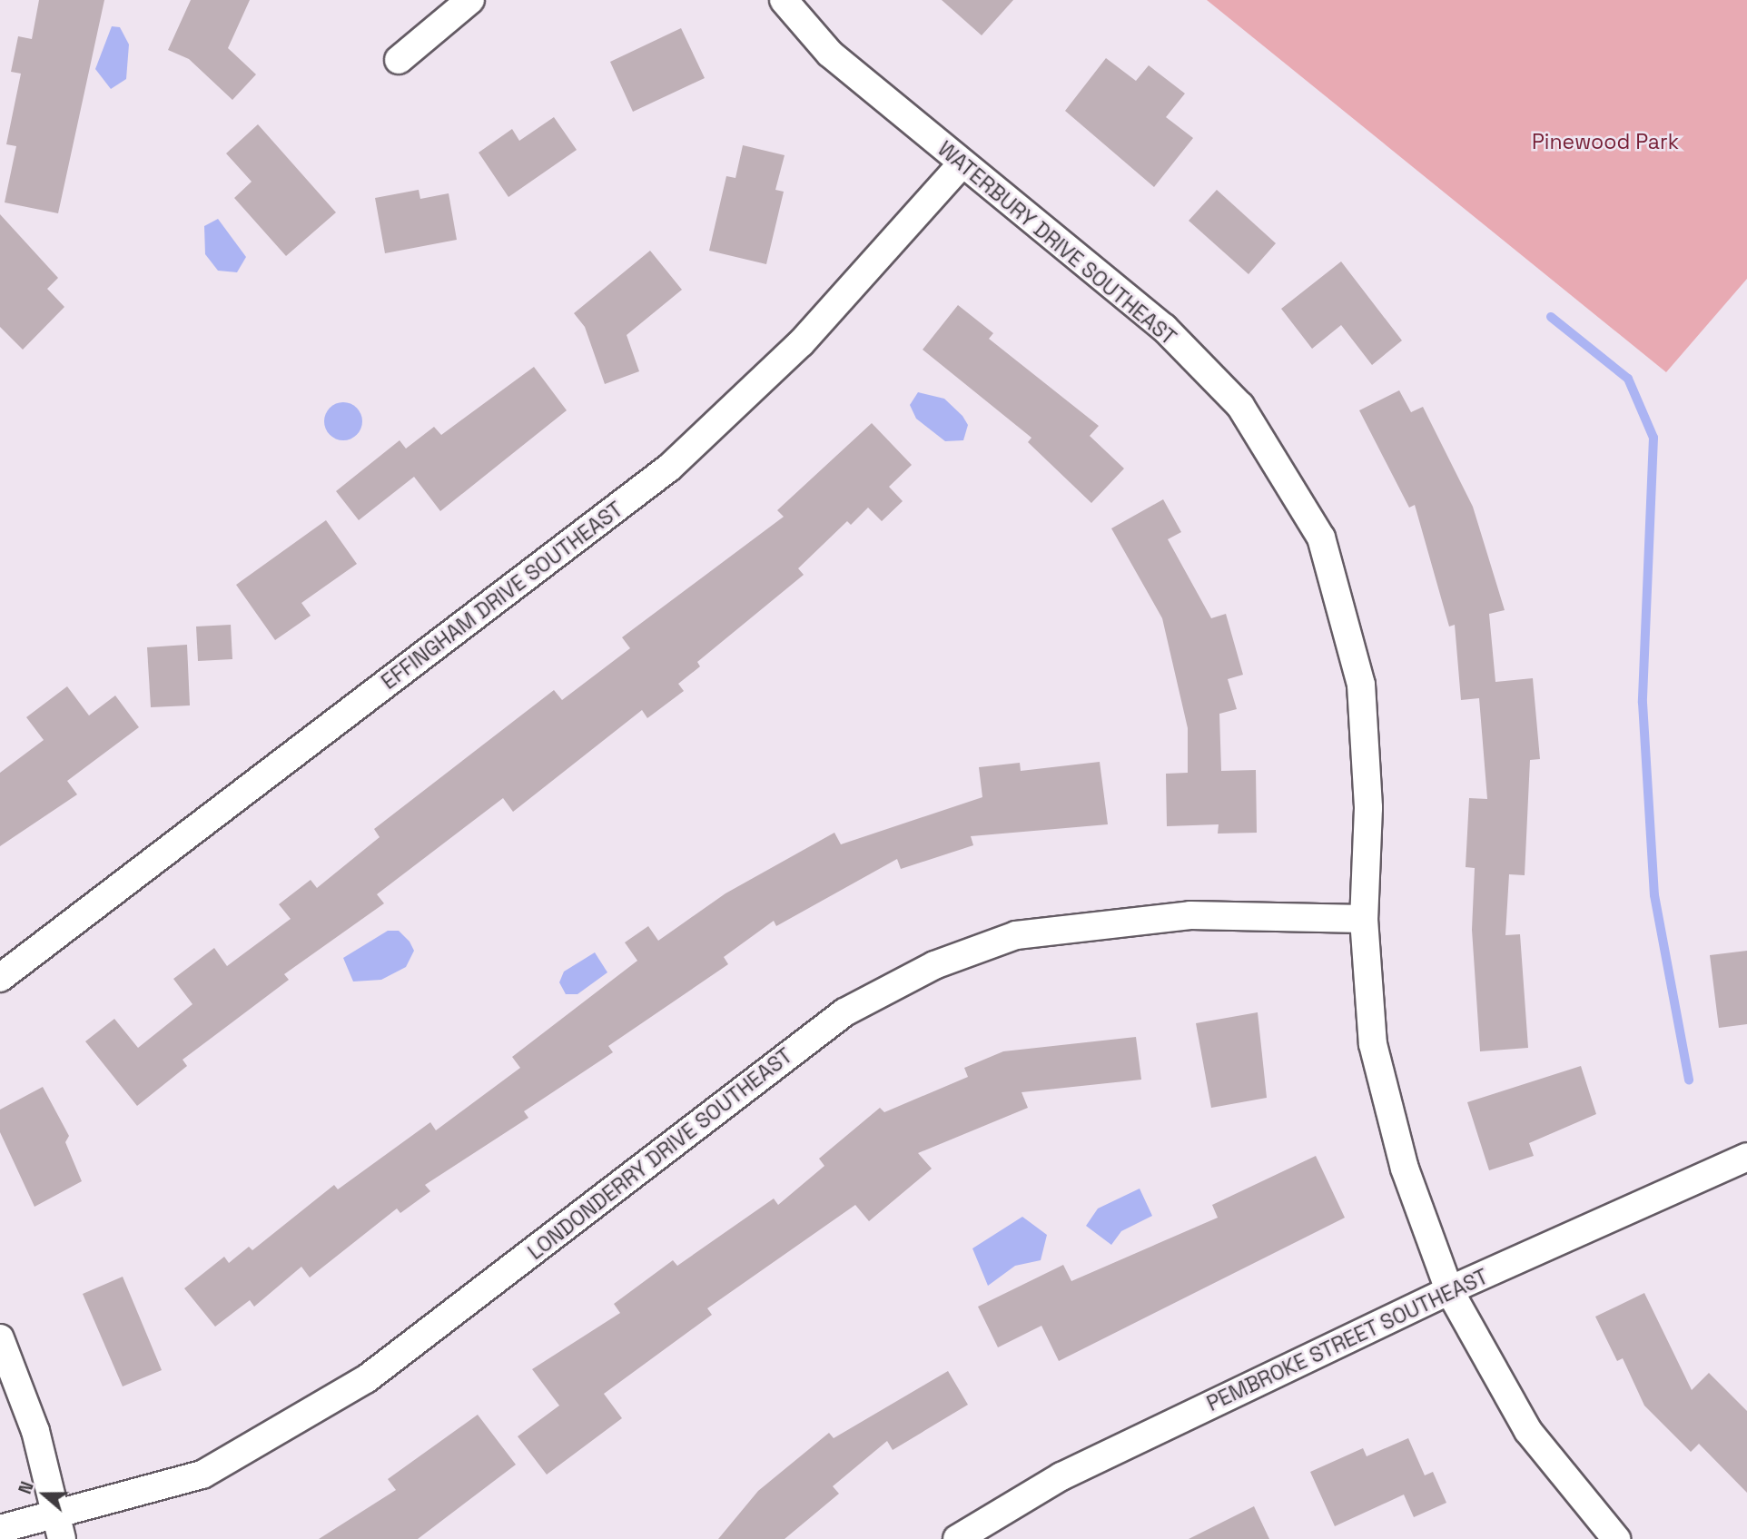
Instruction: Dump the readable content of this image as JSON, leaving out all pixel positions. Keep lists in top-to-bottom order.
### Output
{
  "streets": {
    "street": [
      "WATERBURY DRIVE SOUTHEAST",
      "EFFINGHAM DRIVE SOUTHEAST",
      "LONDONDERRY DRIVE SOUTHEAST",
      "PEMBROKE STREET SOUTHEAST"
    ]
  },
  "crossings": [
    ["WATERBURY DRIVE SOUTHEAST", "EFFINGHAM DRIVE SOUTHEAST"],
    ["WATERBURY DRIVE SOUTHEAST", "LONDONDERRY DRIVE SOUTHEAST"],
    ["WATERBURY DRIVE SOUTHEAST", "PEMBROKE STREET SOUTHEAST"]
  ],
  "parks": ["Pinewood Park"],
  "north": "left"
}
